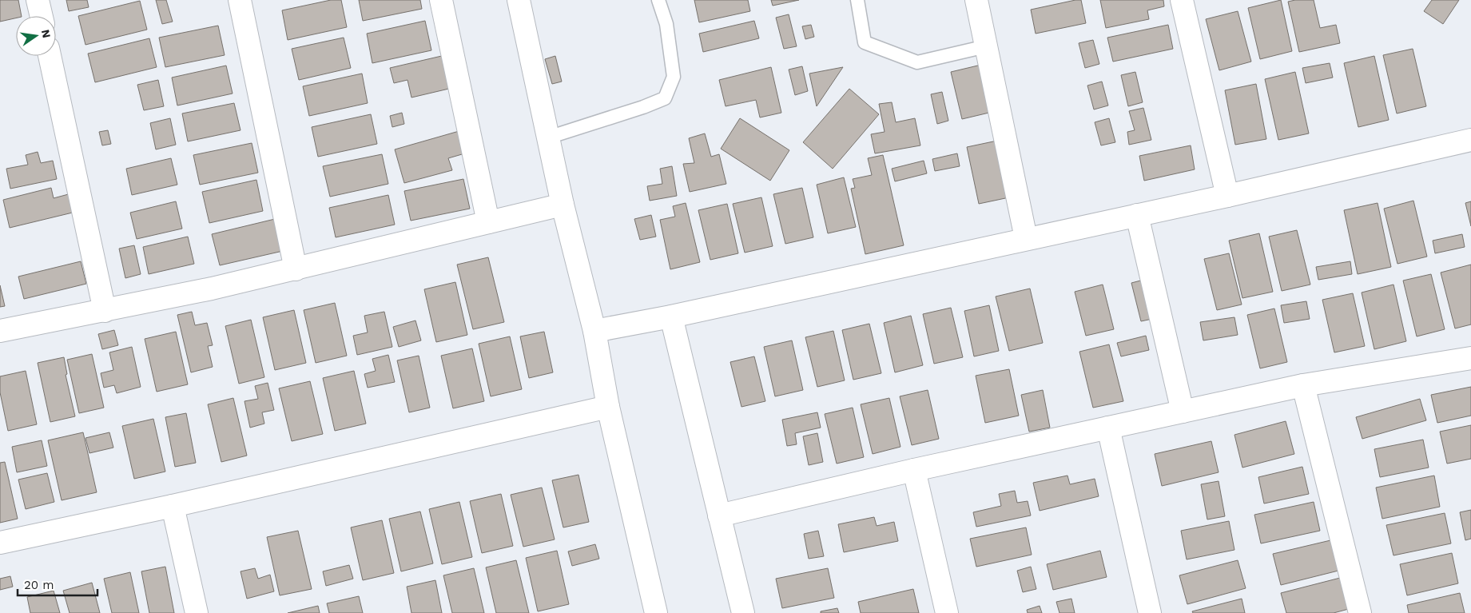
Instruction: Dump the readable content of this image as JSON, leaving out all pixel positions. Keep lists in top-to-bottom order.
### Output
{
  "scale_bar": "20 m",
  "north": "right"
}
